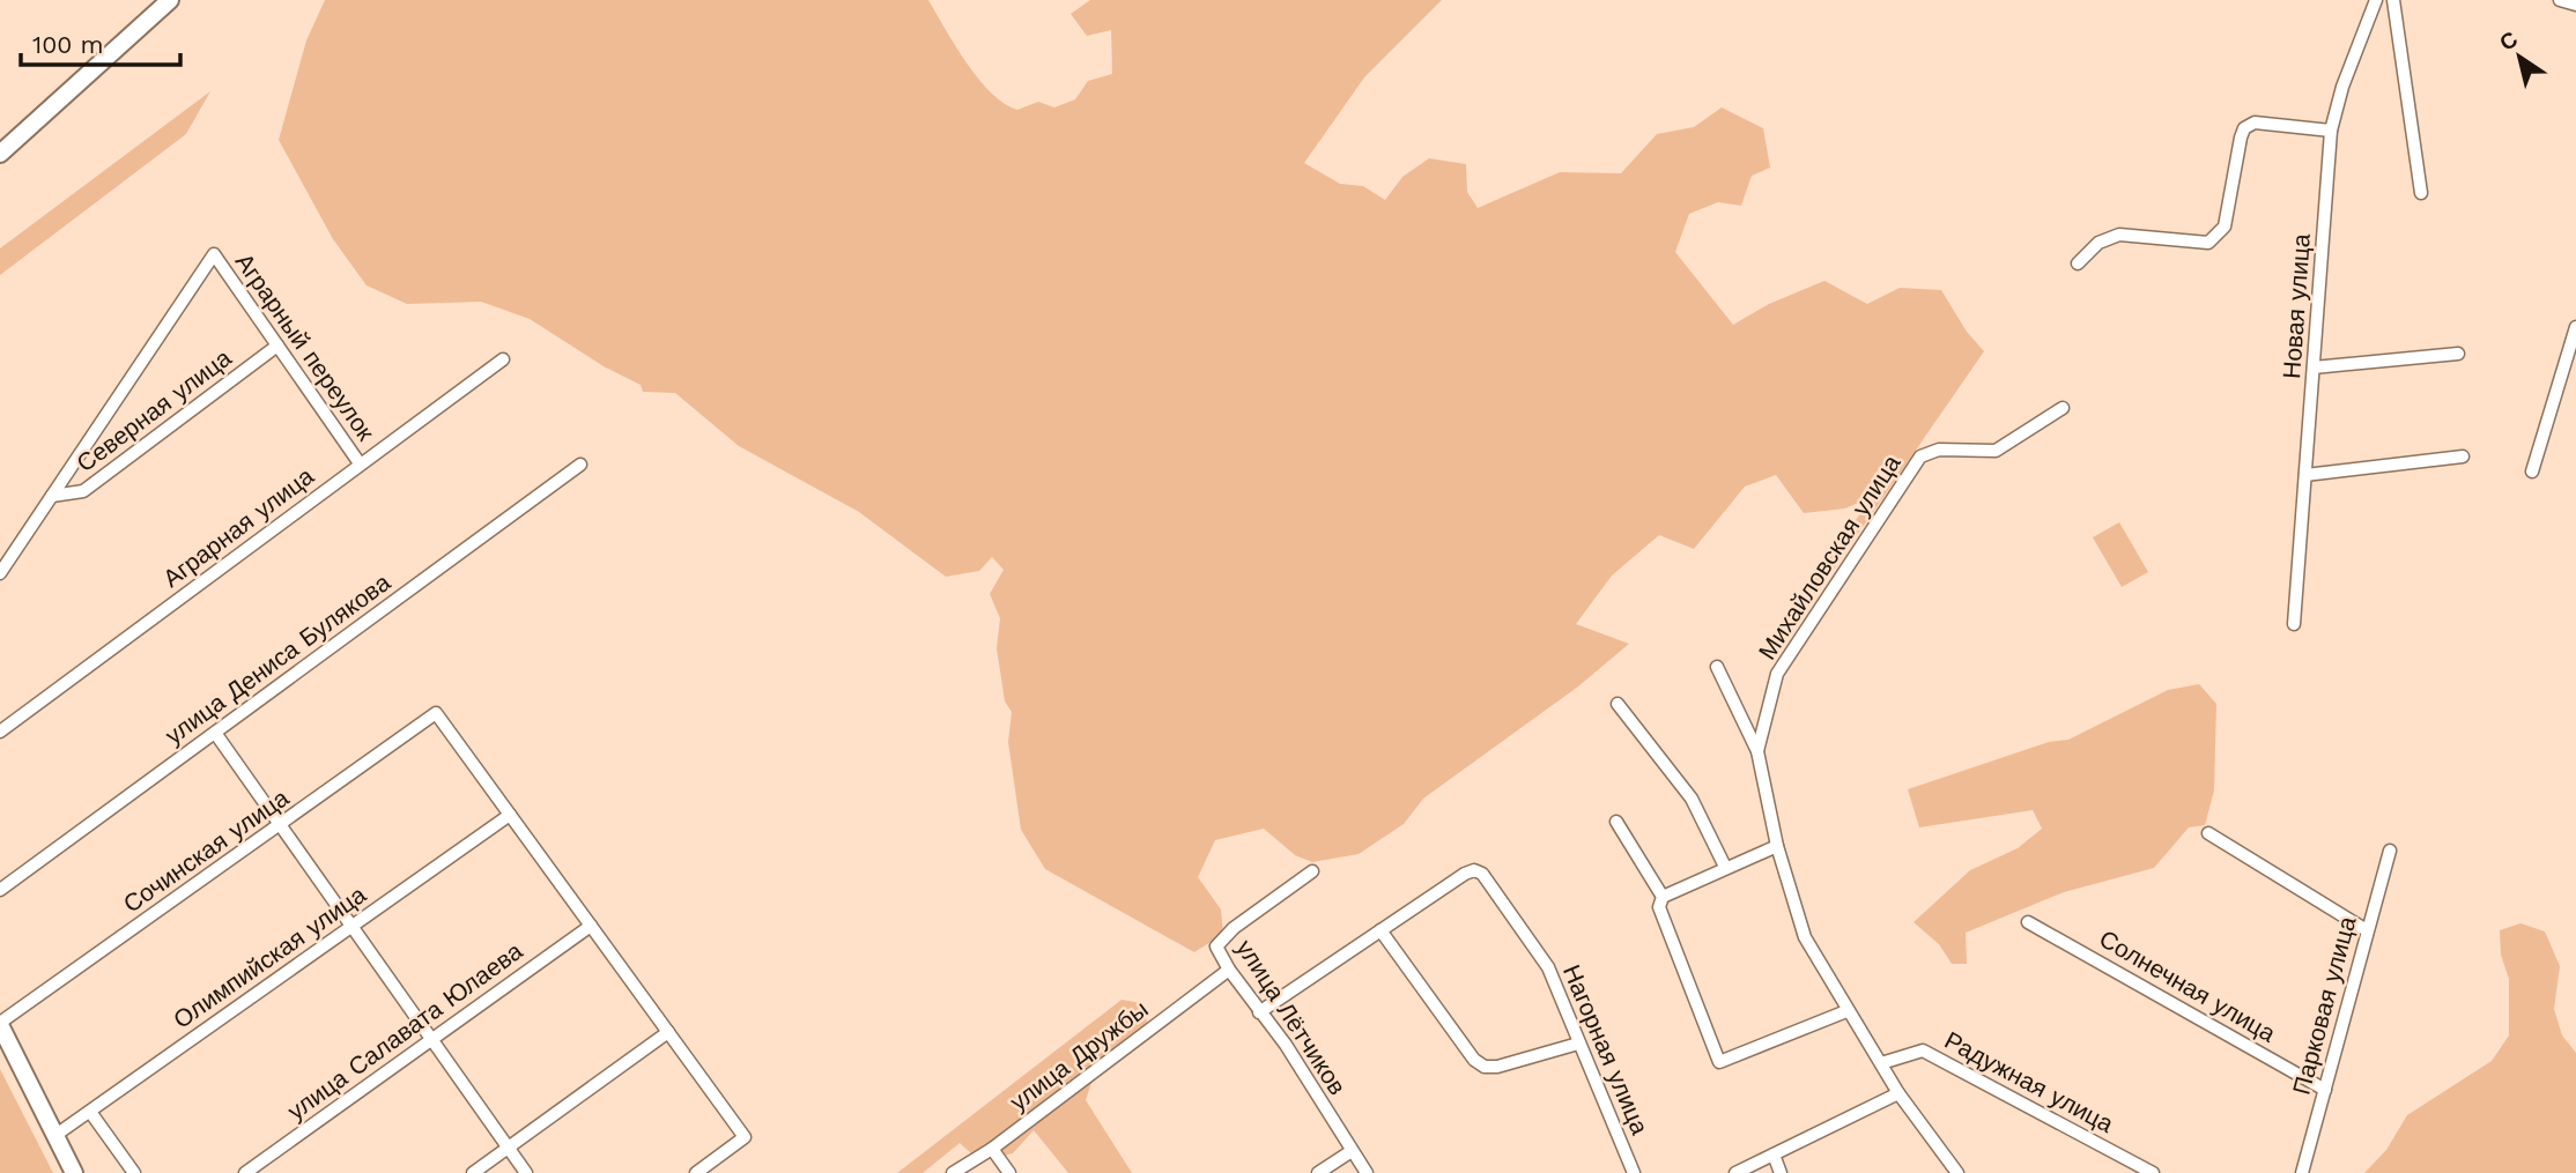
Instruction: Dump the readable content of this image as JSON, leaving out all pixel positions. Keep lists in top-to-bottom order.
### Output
{
  "streets": {
    "street": [
      "Новая улица",
      "Аграрный переулок",
      "Северная улица",
      "Аграрная улица",
      "Михайловская улица",
      "улица Дениса Булякова",
      "Сочинская улица",
      "Олимпийская улица",
      "Солнечная улица",
      "Парковая улица",
      "улица Лётчиков",
      "улица Салавата Юлаева",
      "Нагорная улица",
      "улица Дружбы",
      "Радужная улица"
    ]
  },
  "crossings": [
    ["Аграрный переулок", "Северная улица"],
    ["Аграрный переулок", "Аграрная улица"],
    ["Михайловская улица", "Радужная улица"],
    ["Сочинская улица", "Олимпийская улица"],
    ["Солнечная улица", "Парковая улица"],
    ["улица Лётчиков", "улица Дружбы"]
  ],
  "scale_bar": "100 m",
  "north": "top left"
}
